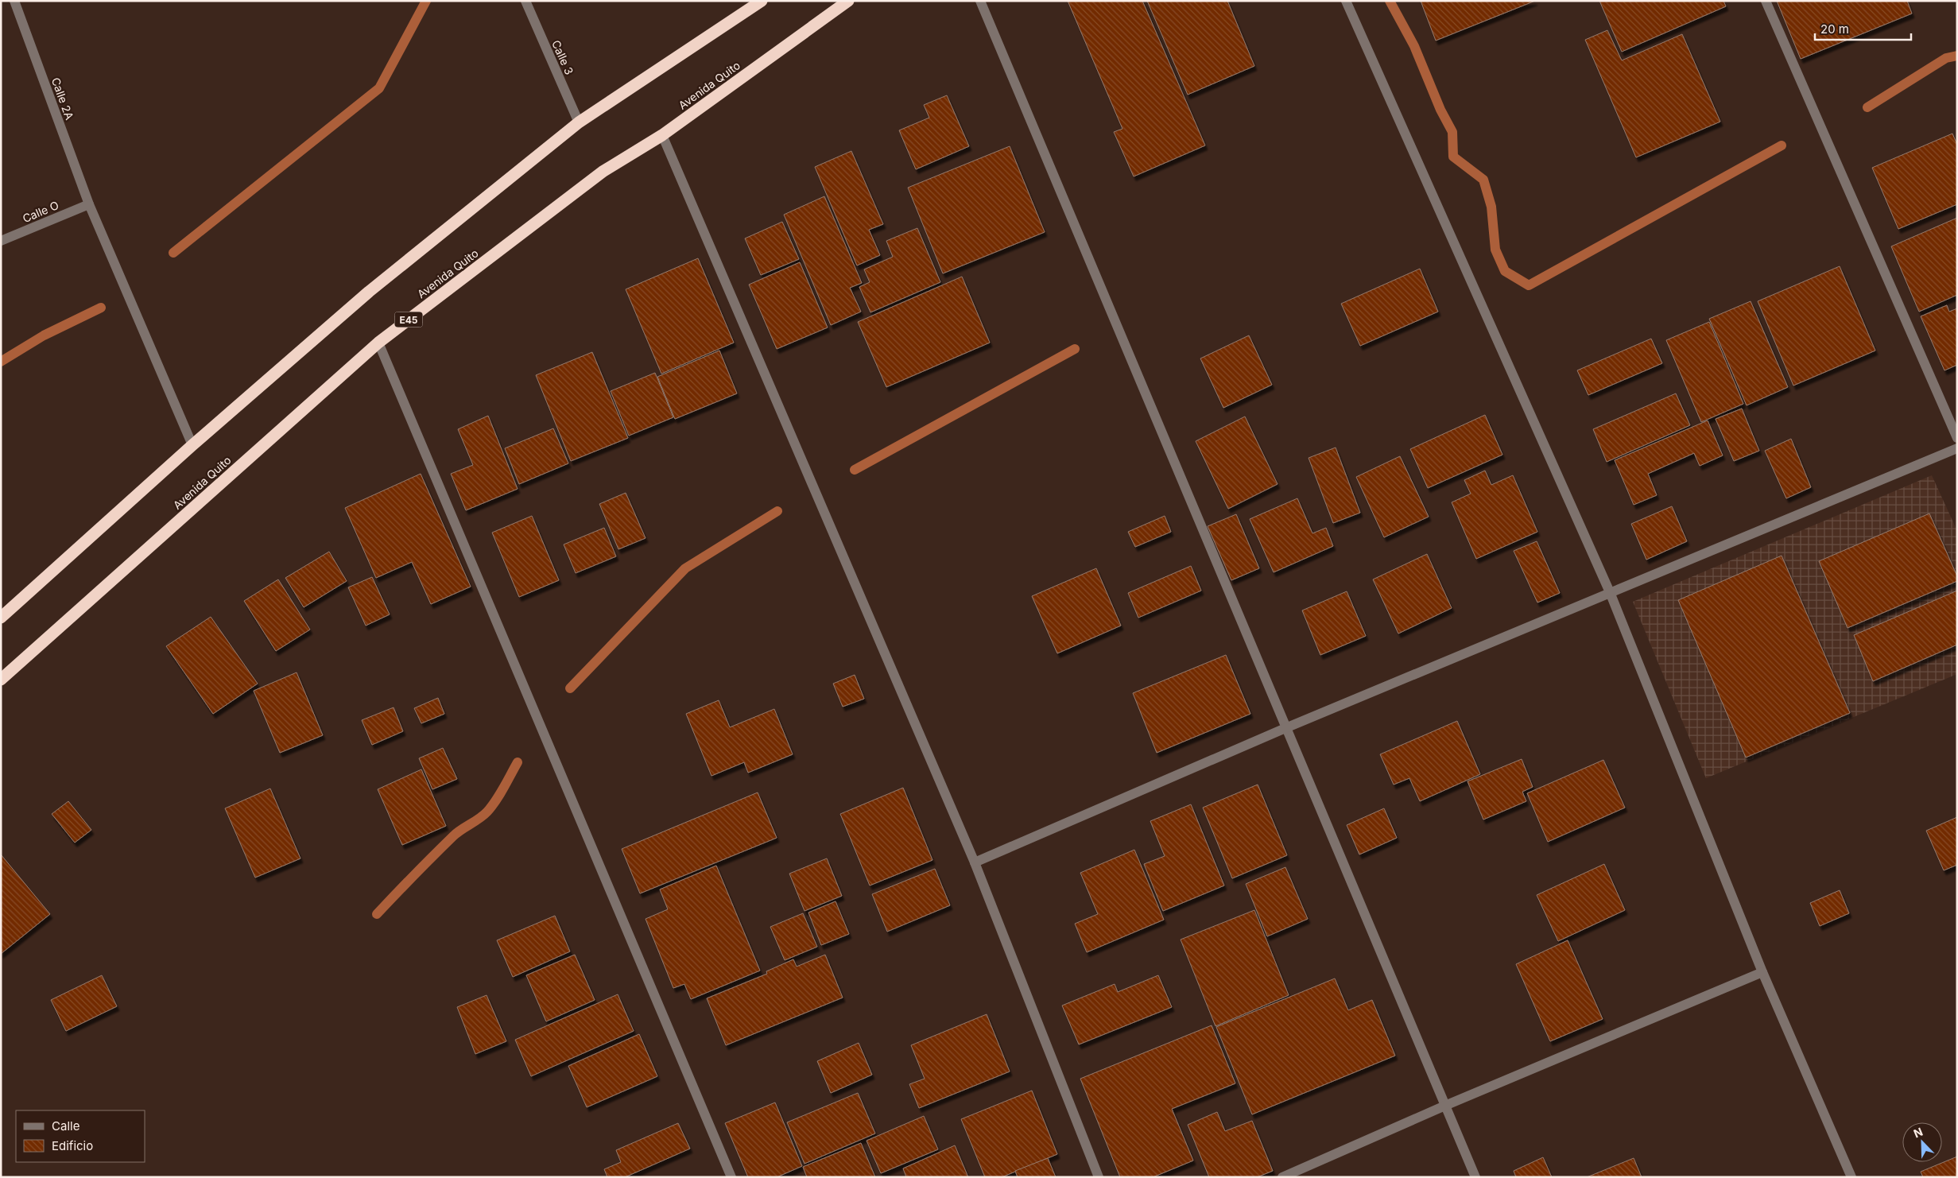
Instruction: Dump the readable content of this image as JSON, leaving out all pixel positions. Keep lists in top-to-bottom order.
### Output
{
  "streets": {
    "highway": ["Avenida Quito", "E45"],
    "street": ["Calle 3", "Calle 2A", "Calle O"]
  },
  "crossings": [
    ["Calle 2A", "Calle O"]
  ],
  "legend": ["Calle", "Edificio"],
  "scale_bar": "20 m",
  "north": "top left"
}
